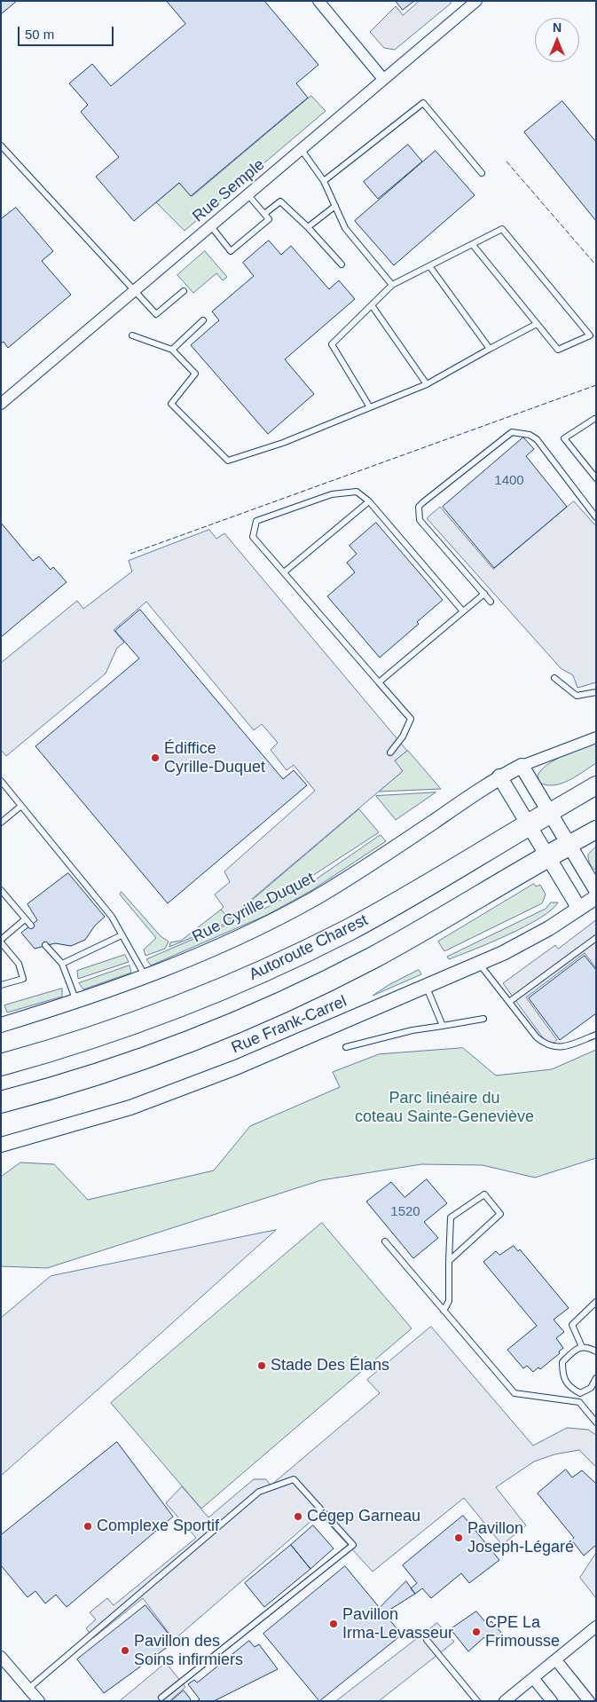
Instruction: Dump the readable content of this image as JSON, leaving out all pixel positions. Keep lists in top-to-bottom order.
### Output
{
  "streets": {
    "highway": ["Autoroute Charest"],
    "street": ["Rue Semple", "Rue Cyrille-Duquet", "Rue Frank-Carrel"]
  },
  "parks": ["Parc linéaire du coteau Sainte-Geneviève"],
  "places": [
    "Édiffice Cyrille-Duquet",
    "Stade Des Élans",
    "Cégep Garneau",
    "Complexe Sportif",
    "Pavillon Joseph-Légaré",
    "Pavillon Irma-Levasseur",
    "CPE La Frimousse",
    "Pavillon des Soins infirmiers"
  ],
  "house_numbers": ["1400", "1520"],
  "scale_bar": "50 m",
  "north": "top"
}
